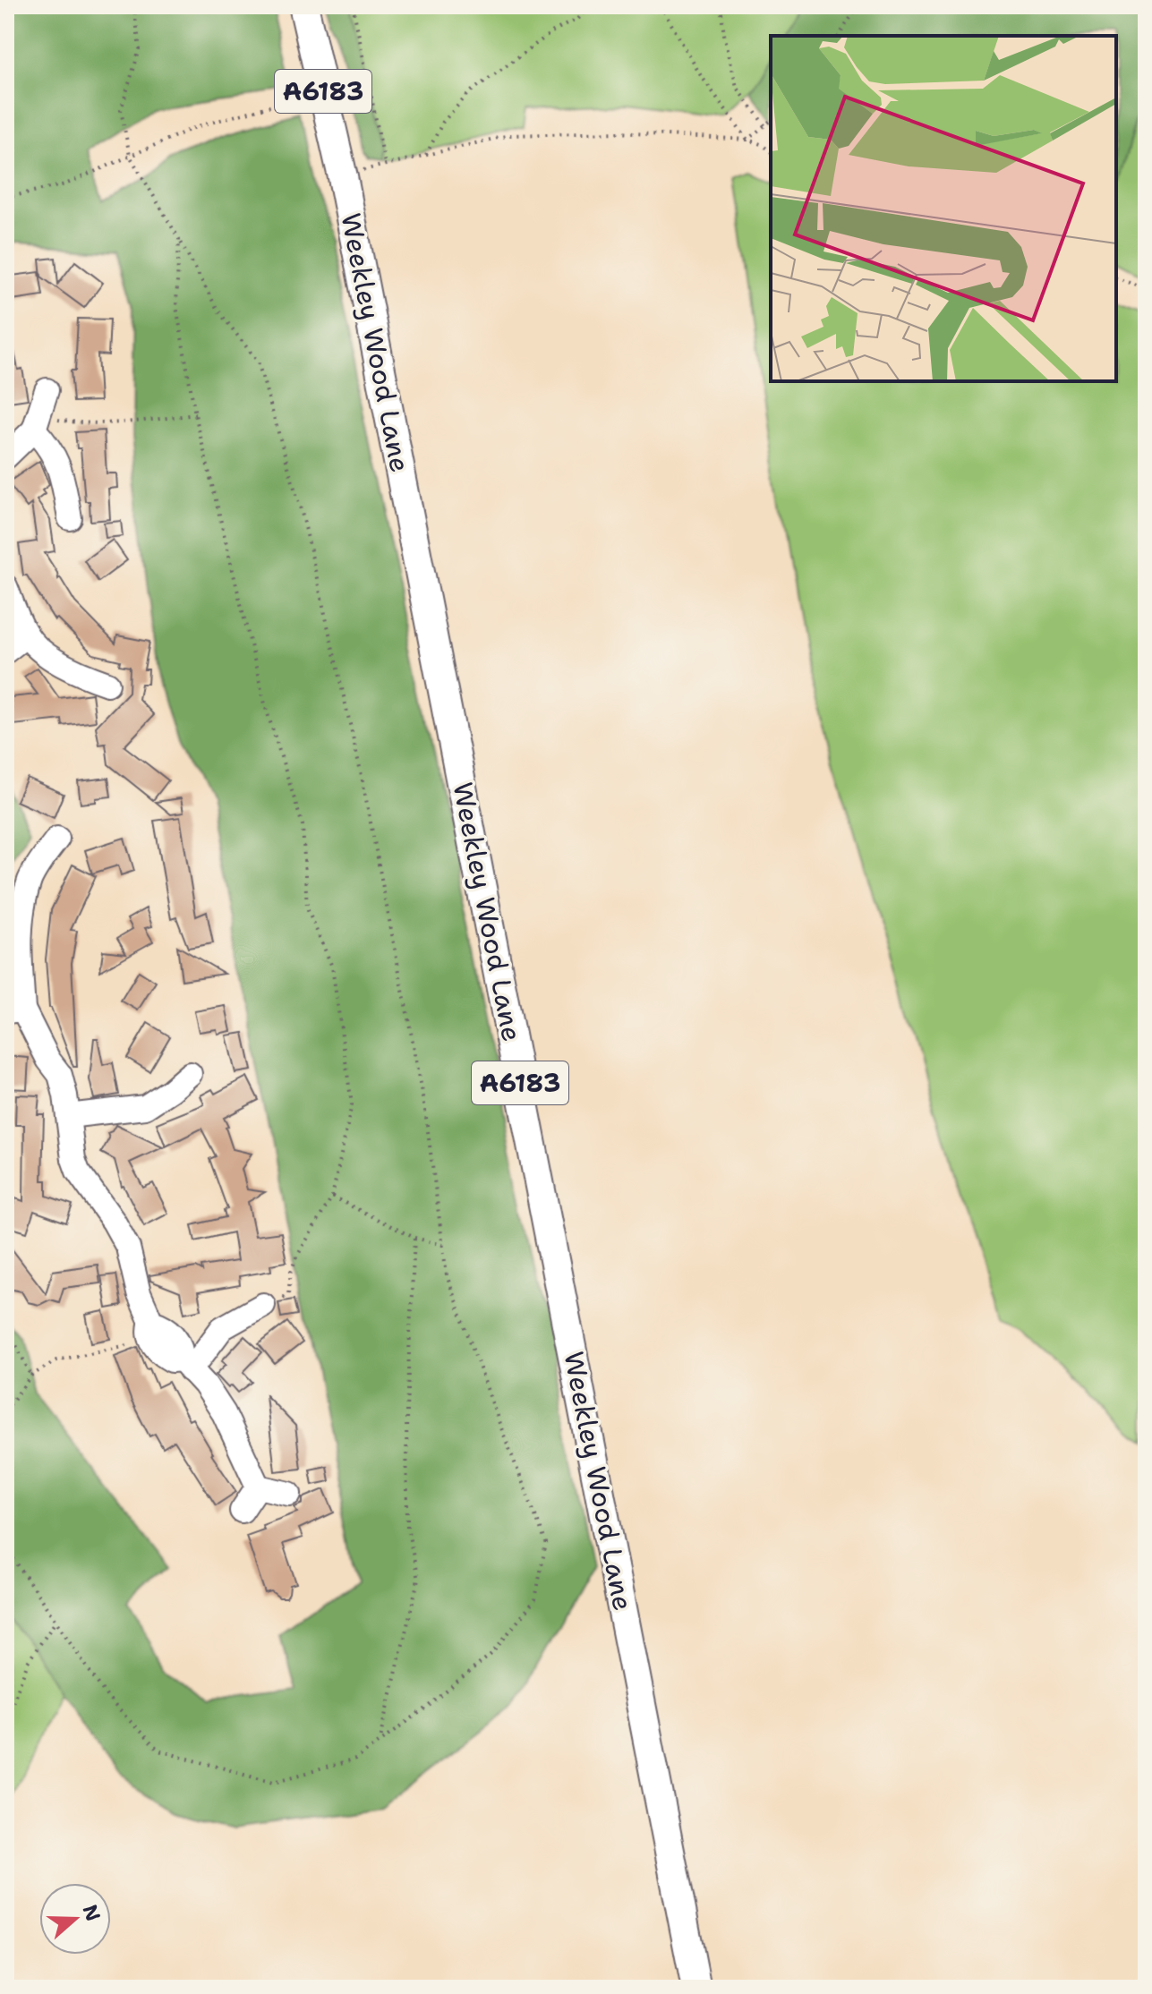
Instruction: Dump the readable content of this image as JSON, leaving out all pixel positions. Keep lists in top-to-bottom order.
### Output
{
  "streets": {
    "main road": ["A6183", "Weekley Wood Lane"]
  },
  "north": "right"
}
